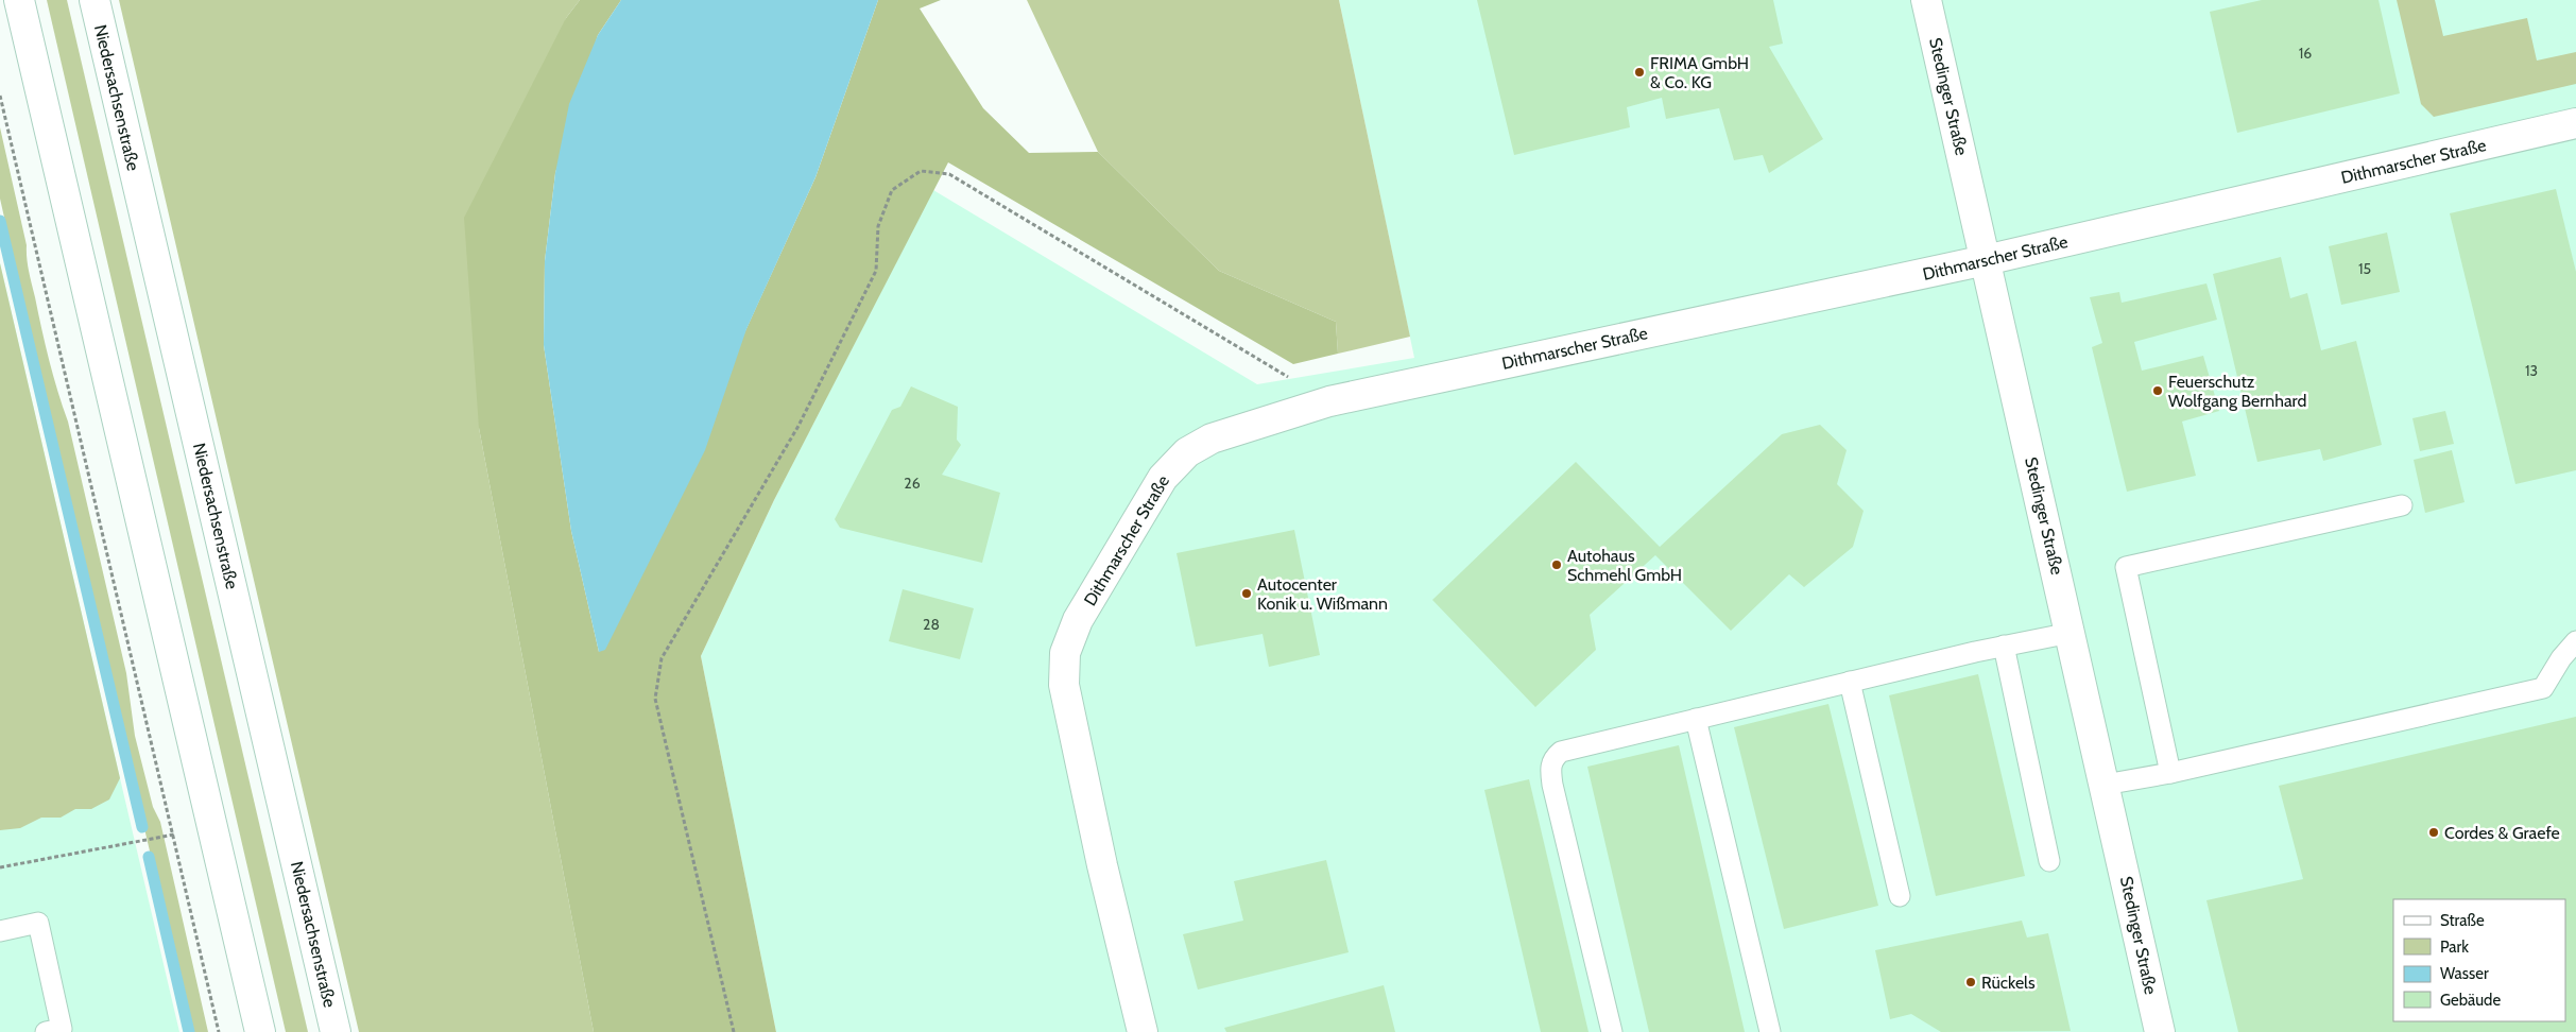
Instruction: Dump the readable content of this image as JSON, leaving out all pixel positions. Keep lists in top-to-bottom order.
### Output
{
  "streets": {
    "street": ["Stedinger Straße", "Niedersachsenstraße", "Dithmarscher Straße"]
  },
  "crossings": [
    ["Stedinger Straße", "Dithmarscher Straße"]
  ],
  "places": [
    "FRIMA GmbH & Co. KG",
    "Feuerschutz Wolfgang Bernhard",
    "Autohaus Schmehl GmbH",
    "Autocenter Konik u. Wißmann",
    "Cordes & Graefe",
    "Rückels"
  ],
  "house_numbers": [
    "16",
    "15",
    "13",
    "26",
    "28"
  ],
  "legend": [
    "Straße",
    "Park",
    "Wasser",
    "Gebäude"
  ]
}
